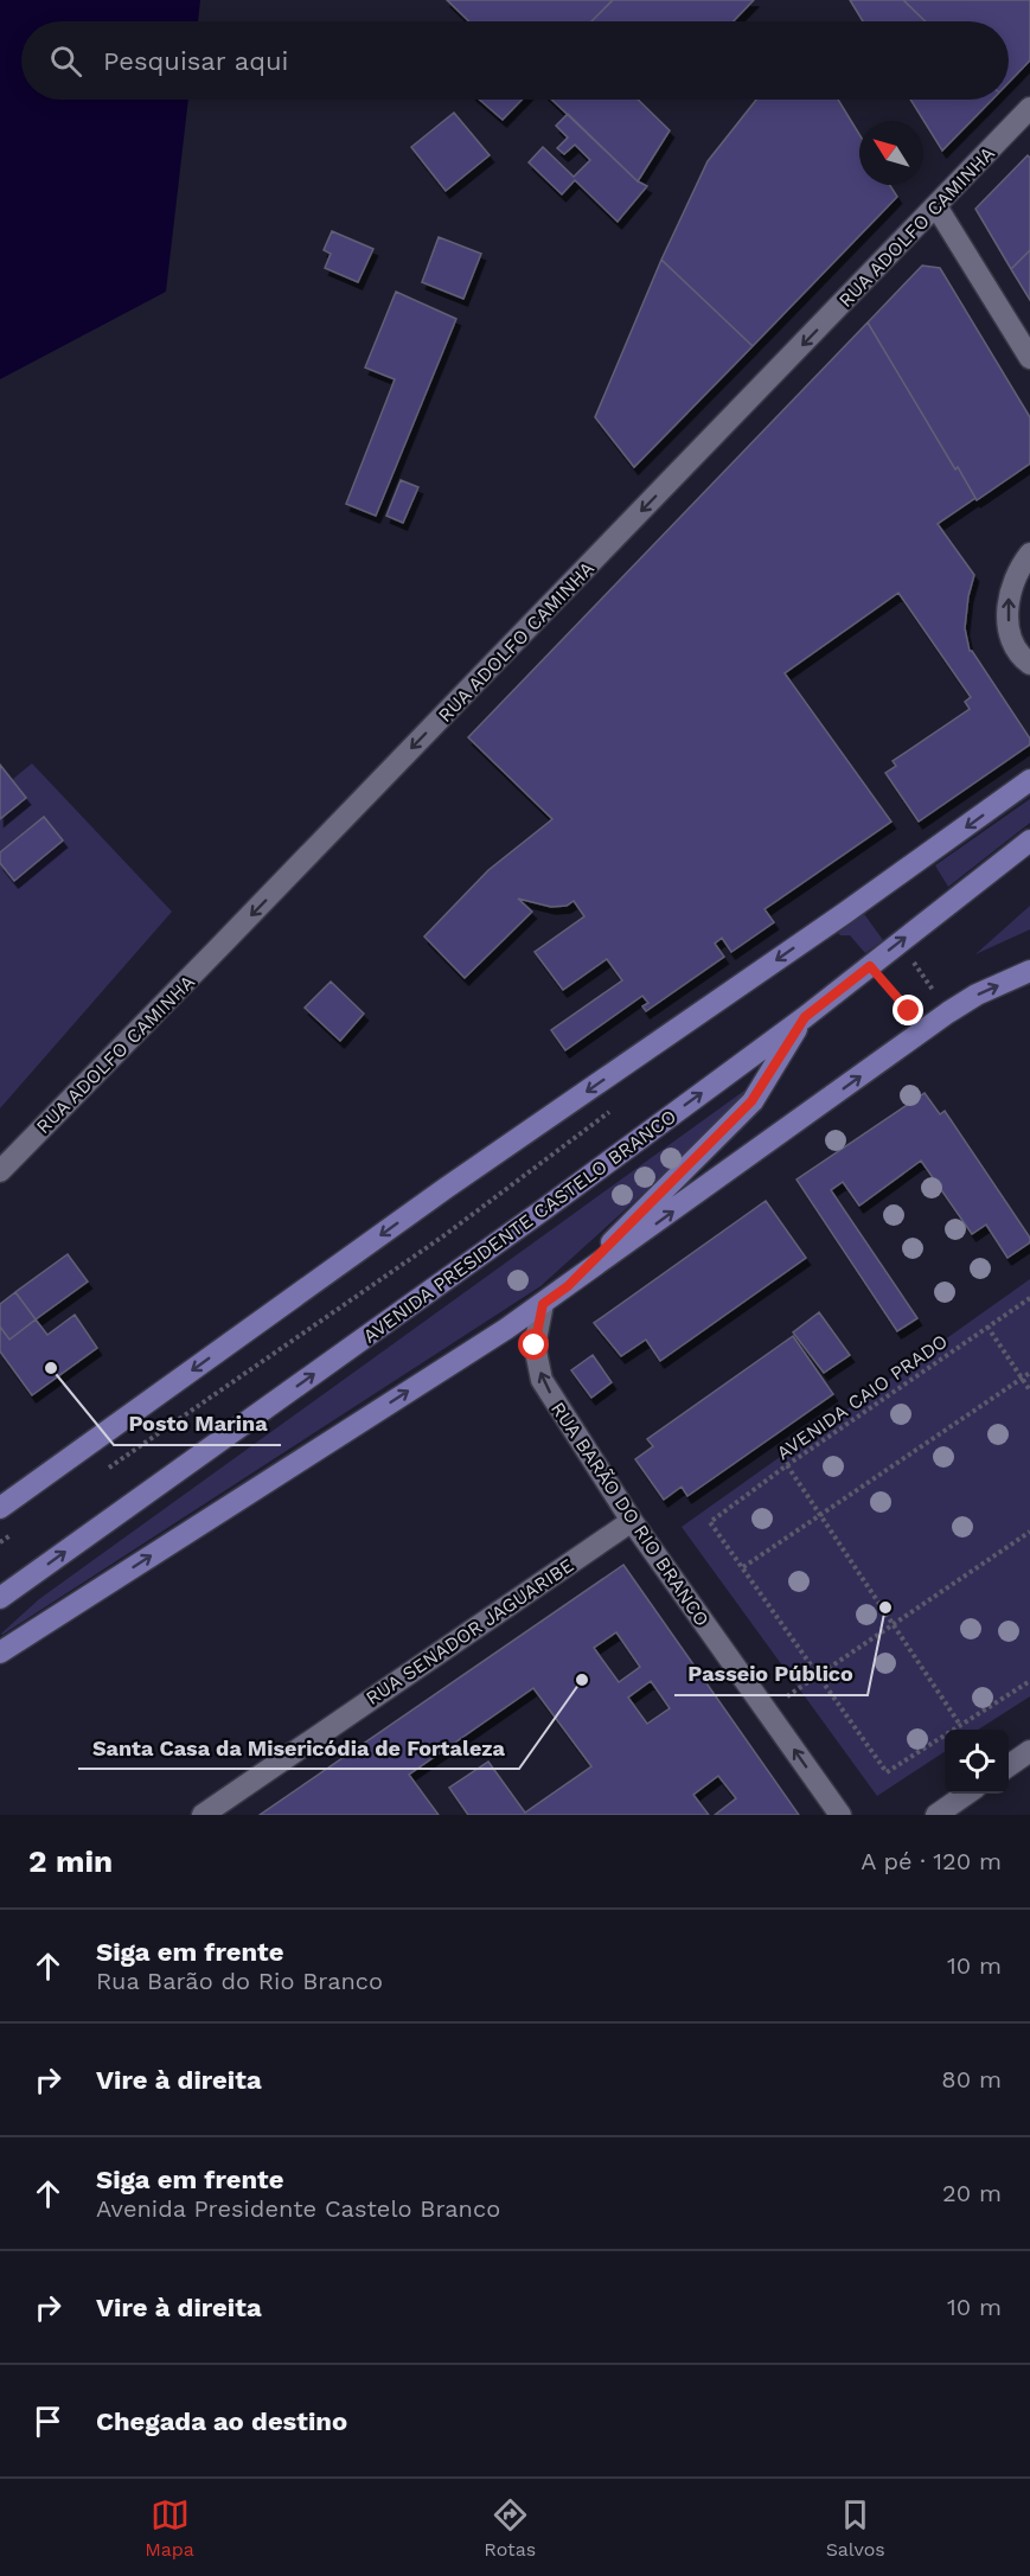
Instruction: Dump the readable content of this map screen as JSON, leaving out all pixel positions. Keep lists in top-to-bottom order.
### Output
{
  "streets": {
    "main road": ["AVENIDA PRESIDENTE CASTELO BRANCO"],
    "street": ["RUA ADOLFO CAMINHA", "RUA BARÃO DO RIO BRANCO", "RUA SENADOR JAGUARIBE"],
    "path": ["AVENIDA CAIO PRADO"]
  },
  "crossings": [
    ["RUA BARÃO DO RIO BRANCO", "RUA SENADOR JAGUARIBE"]
  ],
  "one_way": ["RUA ADOLFO CAMINHA", "RUA BARÃO DO RIO BRANCO"],
  "places": ["Posto Marina", "Passeio Público", "Santa Casa da Misericódia de Fortaleza"],
  "north": "top left",
  "page": {
    "search": "Pesquisar aqui",
    "heading": ["2 min", "A pé · 120 m"],
    "list": [
      ["Siga em frente", "Rua Barão do Rio Branco", "10 m"],
      ["Vire à direita", "80 m"],
      ["Siga em frente", "Avenida Presidente Castelo Branco", "20 m"],
      ["Vire à direita", "10 m"],
      "Chegada ao destino"
    ],
    "nav": ["Mapa", "Rotas", "Salvos"]
  }
}
